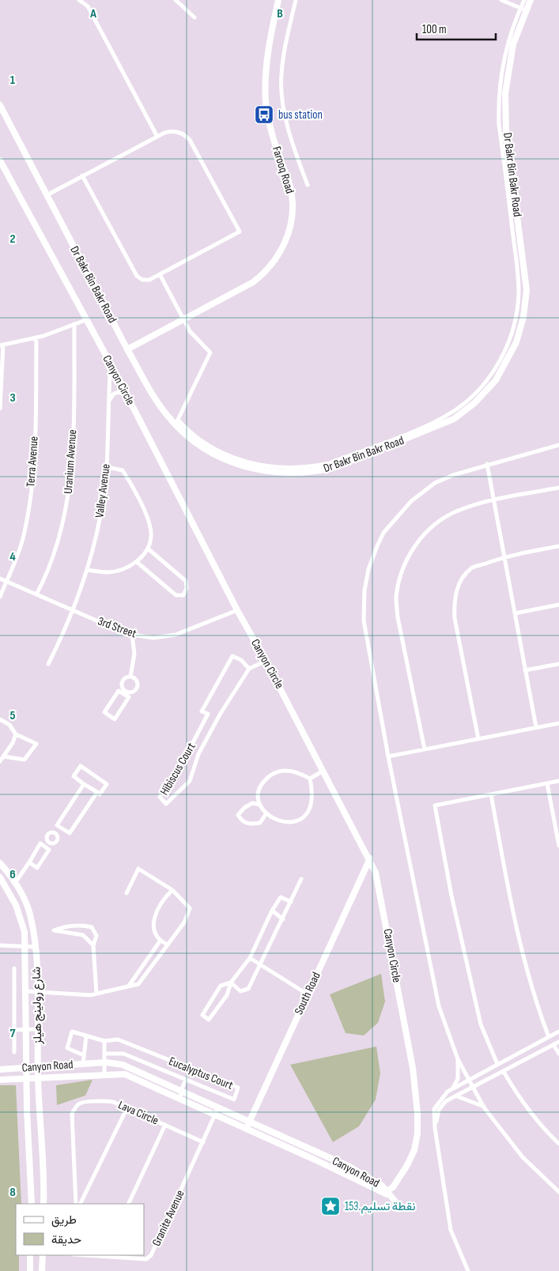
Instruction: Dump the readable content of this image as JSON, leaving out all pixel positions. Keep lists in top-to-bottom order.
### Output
{
  "streets": {
    "main road": [
      "Farooq Road",
      "Dr Bakr Bin Bakr Road",
      "Canyon Circle",
      "South Road",
      "شارع رولينج هيلز",
      "Canyon Road"
    ],
    "street": [
      "Terra Avenue",
      "Uranium Avenue",
      "Valley Avenue",
      "3rd Street",
      "Hibiscus Court",
      "Eucalyptus Court",
      "Lava Circle",
      "Granite Avenue"
    ]
  },
  "crossings": [
    ["Farooq Road", "Dr Bakr Bin Bakr Road"],
    ["Canyon Circle", "Valley Avenue"],
    ["Canyon Circle", "3rd Street"],
    ["Canyon Circle", "South Road"],
    ["Canyon Circle", "Canyon Road"],
    ["Terra Avenue", "3rd Street"],
    ["Uranium Avenue", "3rd Street"],
    ["Valley Avenue", "3rd Street"],
    ["South Road", "Canyon Road"],
    ["شارع رولينج هيلز", "Canyon Road"],
    ["Canyon Road", "Eucalyptus Court"],
    ["Canyon Road", "Granite Avenue"],
    ["Lava Circle", "Granite Avenue"]
  ],
  "places": {
    "bus stop": ["bus station"],
    "place": ["نقطة تسليم.153"]
  },
  "legend": ["طريق", "حديقة"],
  "scale_bar": "100 m",
  "grid": {
    "columns": ["A", "B"],
    "rows": [
      "1",
      "2",
      "3",
      "4",
      "5",
      "6",
      "7",
      "8"
    ]
  }
}
